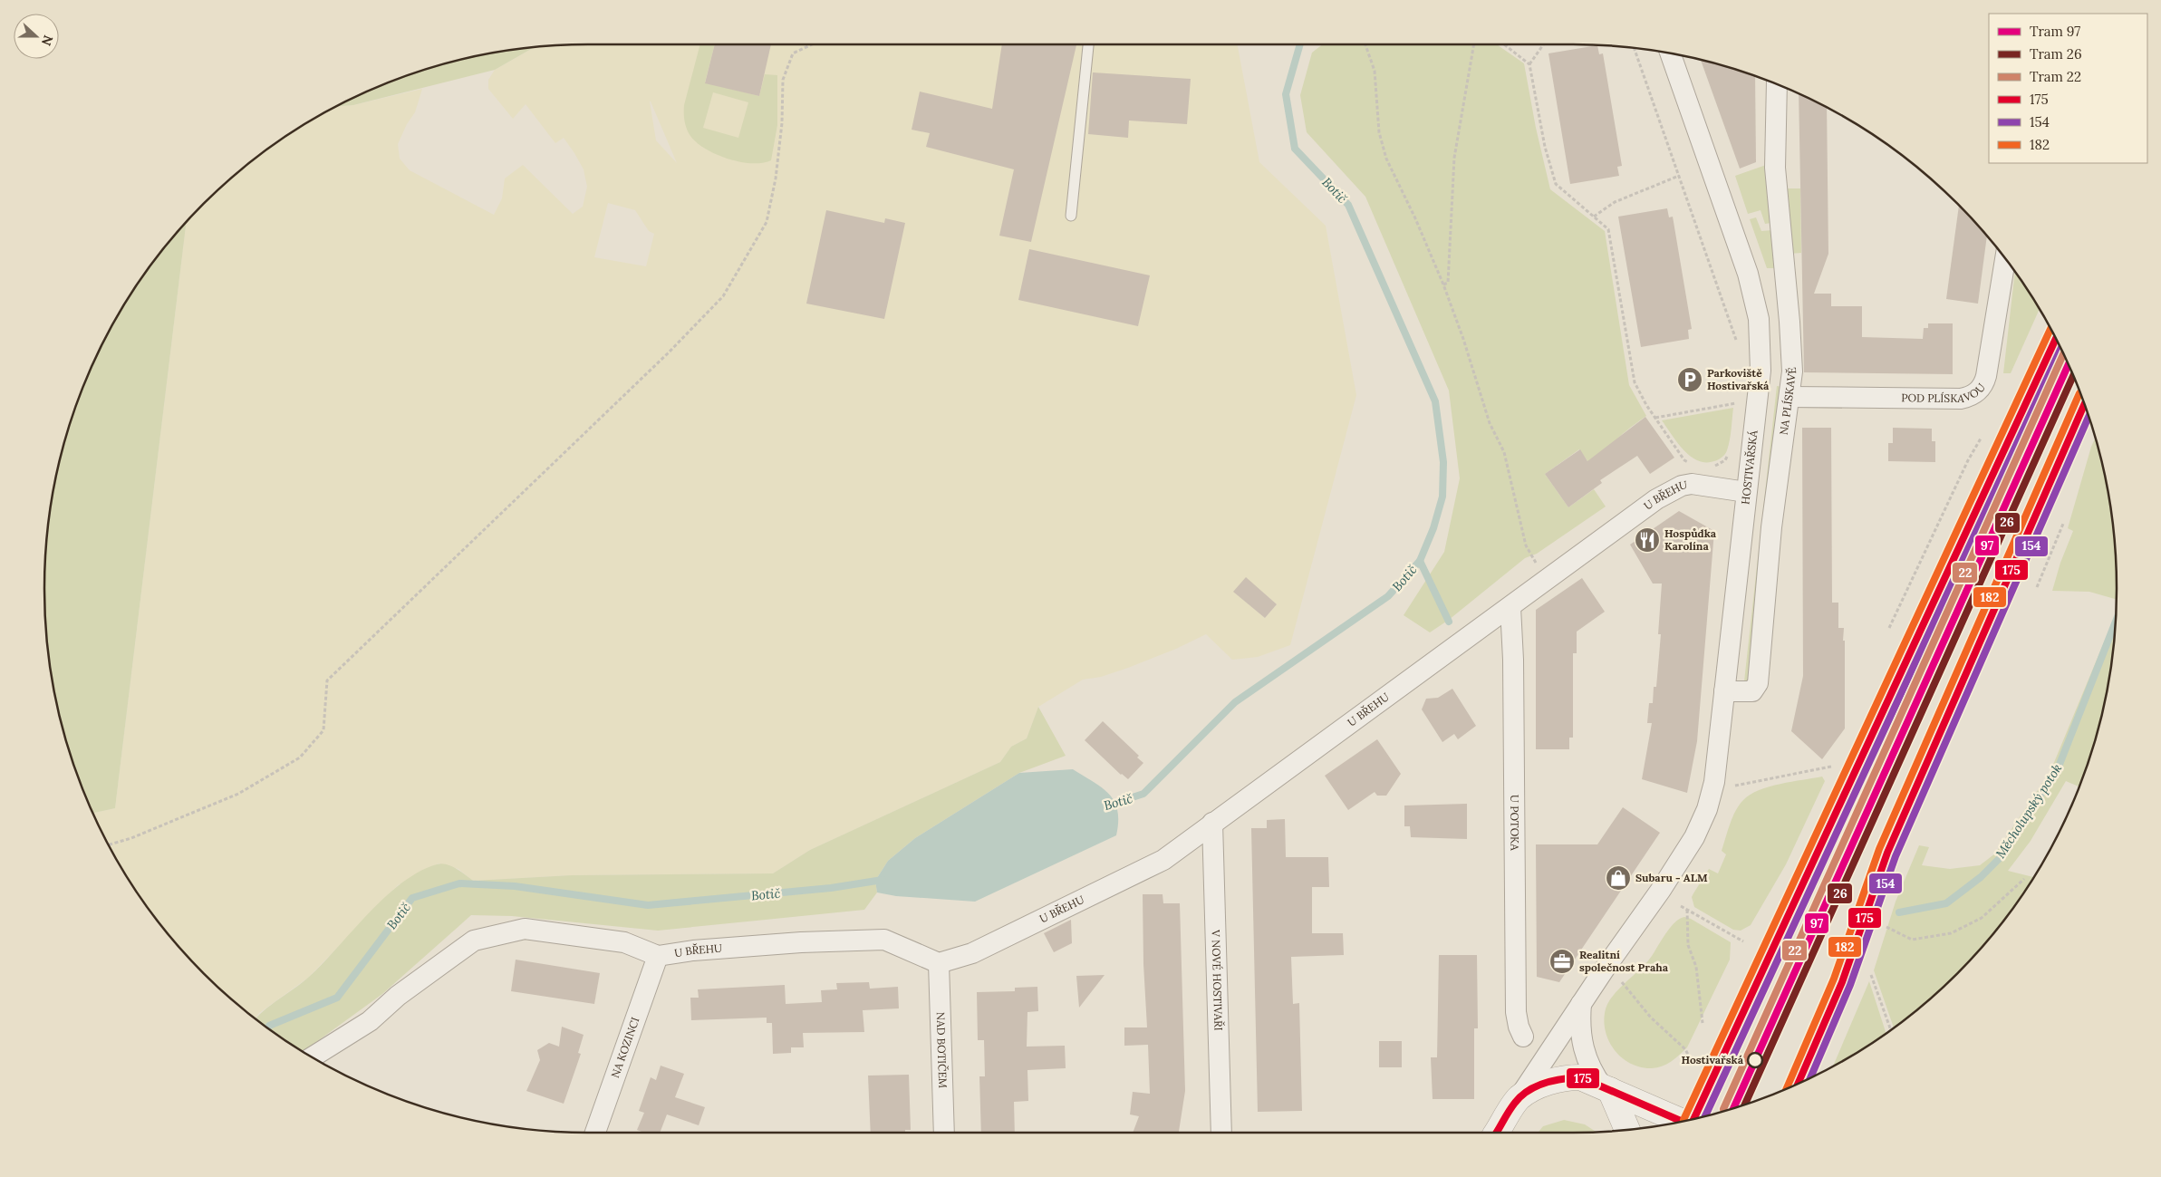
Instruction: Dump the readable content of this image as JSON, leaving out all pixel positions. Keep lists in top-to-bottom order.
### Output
{
  "streets": {
    "street": [
      "POD PLÍSKAVOU",
      "NA PLÍSKAVĚ",
      "HOSTIVAŘSKÁ",
      "U BŘEHU",
      "U POTOKA",
      "V NOVÉ HOSTIVAŘI",
      "NA KOZINCI",
      "NAD BOTIČEM"
    ]
  },
  "crossings": [
    ["POD PLÍSKAVOU", "NA PLÍSKAVĚ"],
    ["NA PLÍSKAVĚ", "HOSTIVAŘSKÁ"],
    ["HOSTIVAŘSKÁ", "U BŘEHU"],
    ["U BŘEHU", "U POTOKA"],
    ["U BŘEHU", "V NOVÉ HOSTIVAŘI"],
    ["U BŘEHU", "NA KOZINCI"],
    ["U BŘEHU", "NAD BOTIČEM"]
  ],
  "water": ["Botič", "Měcholupský potok"],
  "places": {
    "parking": ["Parkoviště Hostivařská"],
    "restaurant": ["Hospůdka Karolína"],
    "shop": ["Subaru - ALM"],
    "office": ["Realitní společnost Praha"],
    "other": ["Hostivařská"]
  },
  "lines": [
    "transit line 182",
    "transit line 175",
    "transit line 154",
    "tram line 22",
    "tram line 97",
    "tram line 26"
  ],
  "legend": [
    "Tram 97",
    "Tram 26",
    "Tram 22",
    "175",
    "154",
    "182"
  ],
  "north": "right"
}
